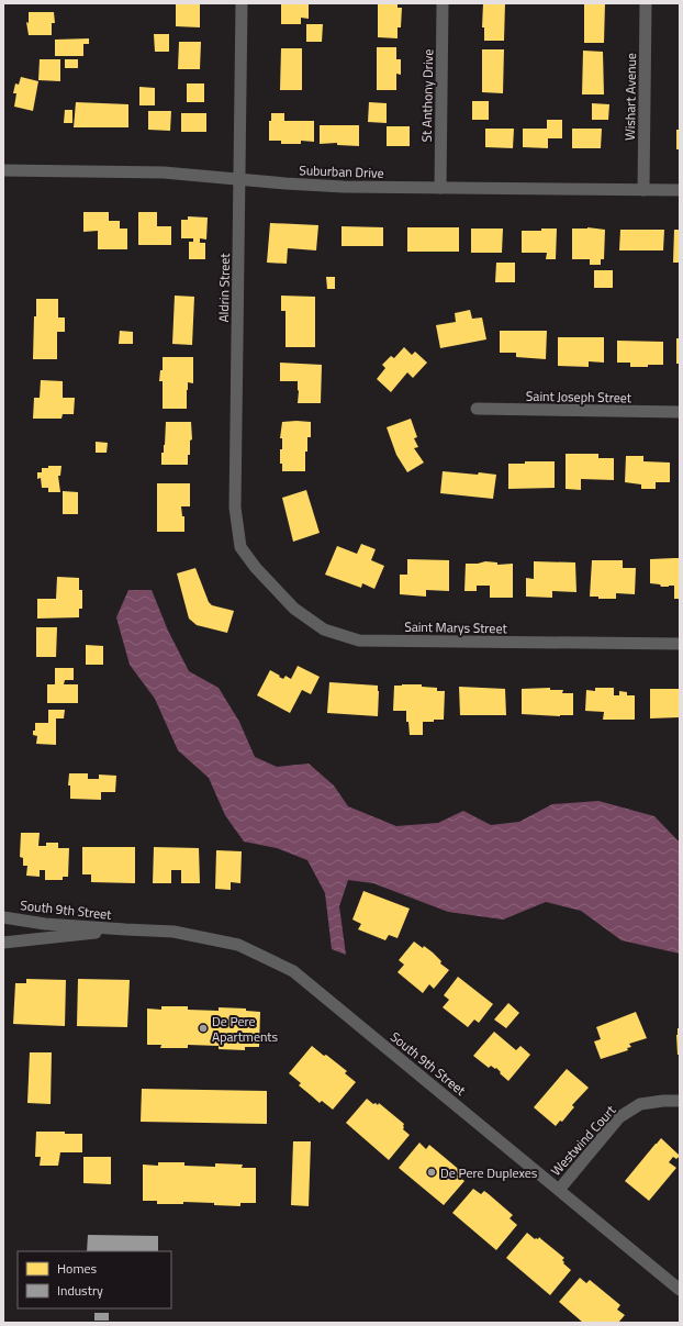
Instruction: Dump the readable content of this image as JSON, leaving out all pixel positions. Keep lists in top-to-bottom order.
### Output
{
  "streets": {
    "street": [
      "St Anthony Drive",
      "Wishart Avenue",
      "Suburban Drive",
      "Aldrin Street",
      "Saint Joseph Street",
      "Saint Marys Street",
      "South 9th Street",
      "Westwind Court"
    ]
  },
  "crossings": [
    ["St Anthony Drive", "Suburban Drive"],
    ["Wishart Avenue", "Suburban Drive"],
    ["Suburban Drive", "Aldrin Street"],
    ["Aldrin Street", "Saint Marys Street"],
    ["South 9th Street", "Westwind Court"]
  ],
  "places": ["De Pere Apartments", "De Pere Duplexes"],
  "legend": ["Homes", "Industry"]
}
